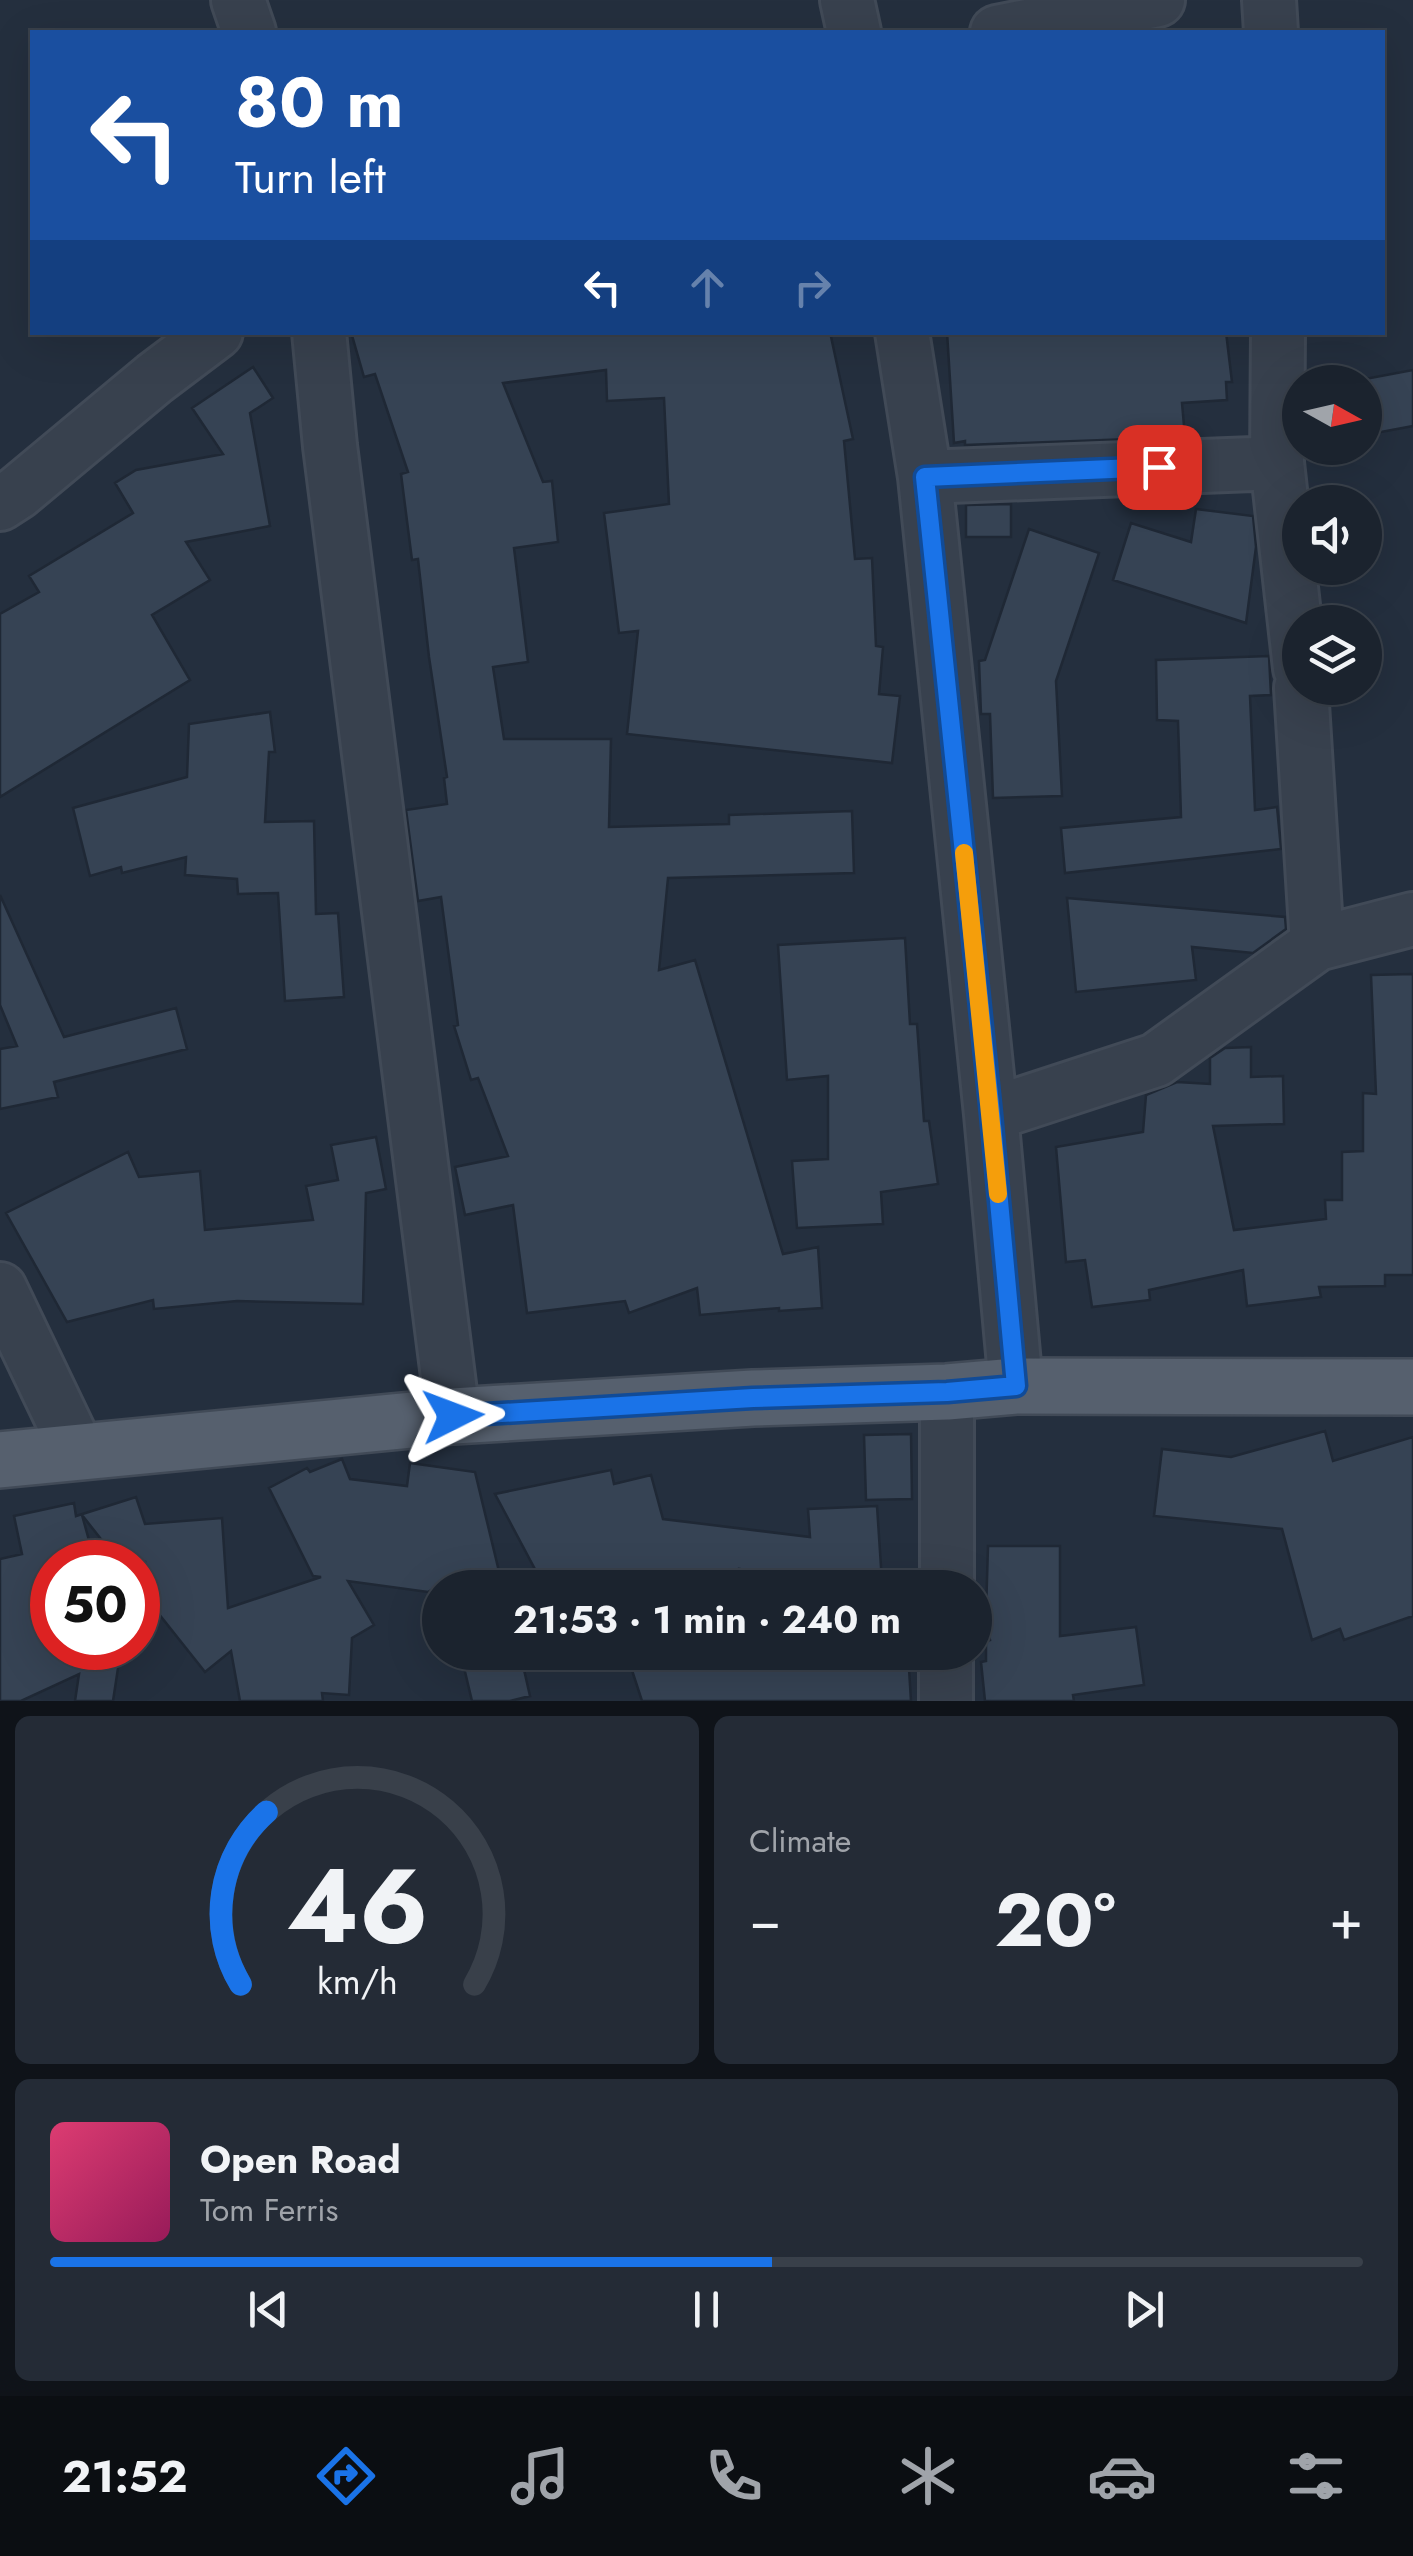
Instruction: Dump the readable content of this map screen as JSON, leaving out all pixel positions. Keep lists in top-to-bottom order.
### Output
{
  "north": "right",
  "page": {
    "turn": ["80 m", "Turn left"],
    "limit": "50",
    "trip": "21:53 · 1 min · 240 m",
    "tile": "Climate",
    "heat": ["−", "20°", "+"],
    "song": ["Open Road", "Tom Ferris"],
    "tabs": "21:52",
    "gauge": ["46", "km/h"]
  }
}
